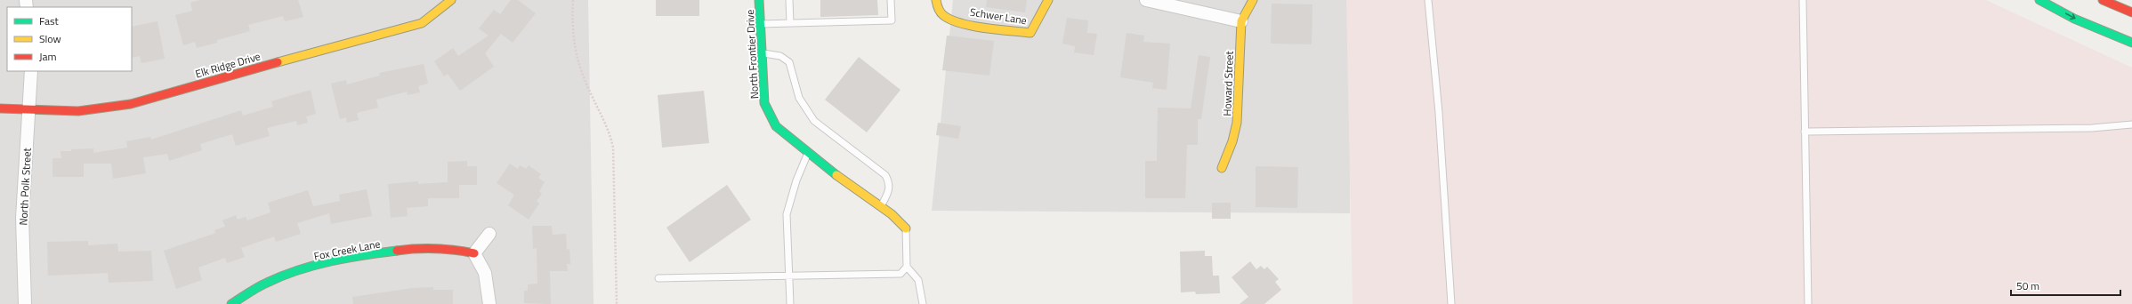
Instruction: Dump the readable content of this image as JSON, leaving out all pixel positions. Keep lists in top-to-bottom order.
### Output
{
  "streets": {
    "street": [
      "Schwer Lane",
      "North Frontier Drive",
      "Elk Ridge Drive",
      "Howard Street",
      "North Polk Street",
      "Fox Creek Lane"
    ]
  },
  "crossings": [
    ["Elk Ridge Drive", "North Polk Street"]
  ],
  "legend": ["Fast", "Slow", "Jam"],
  "scale_bar": "50 m"
}
